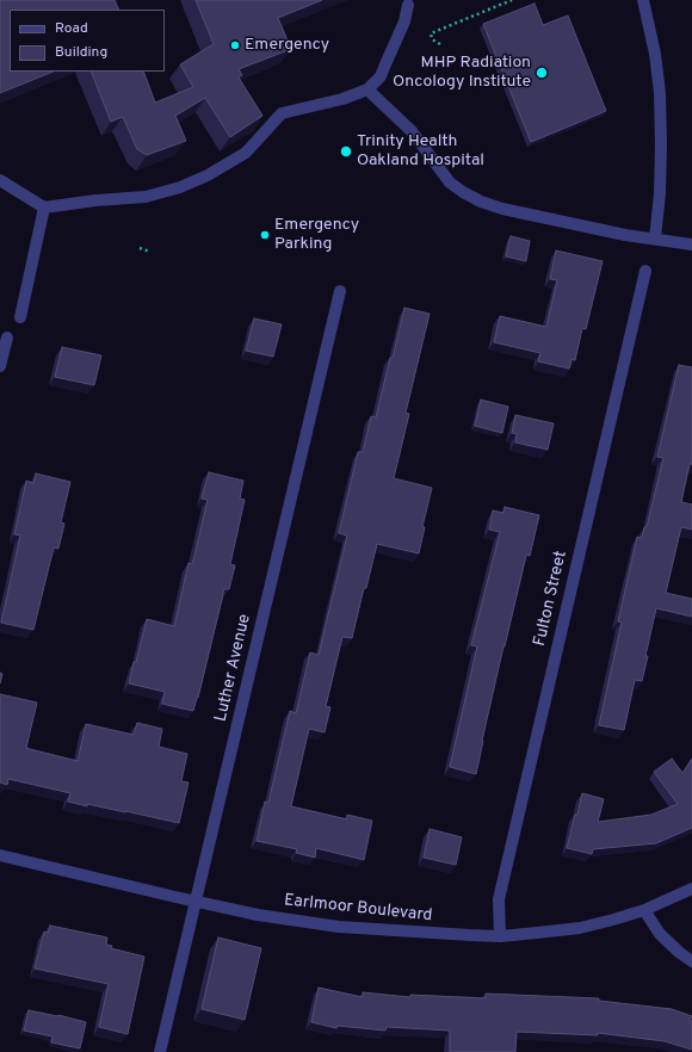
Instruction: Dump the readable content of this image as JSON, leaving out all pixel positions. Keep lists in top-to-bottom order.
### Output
{
  "streets": {
    "street": ["Fulton Street", "Luther Avenue", "Earlmoor Boulevard"]
  },
  "crossings": [
    ["Fulton Street", "Earlmoor Boulevard"],
    ["Luther Avenue", "Earlmoor Boulevard"]
  ],
  "places": [
    "Emergency",
    "MHP Radiation Oncology Institute",
    "Trinity Health Oakland Hospital",
    "Emergency Parking"
  ],
  "legend": ["Road", "Building"]
}
